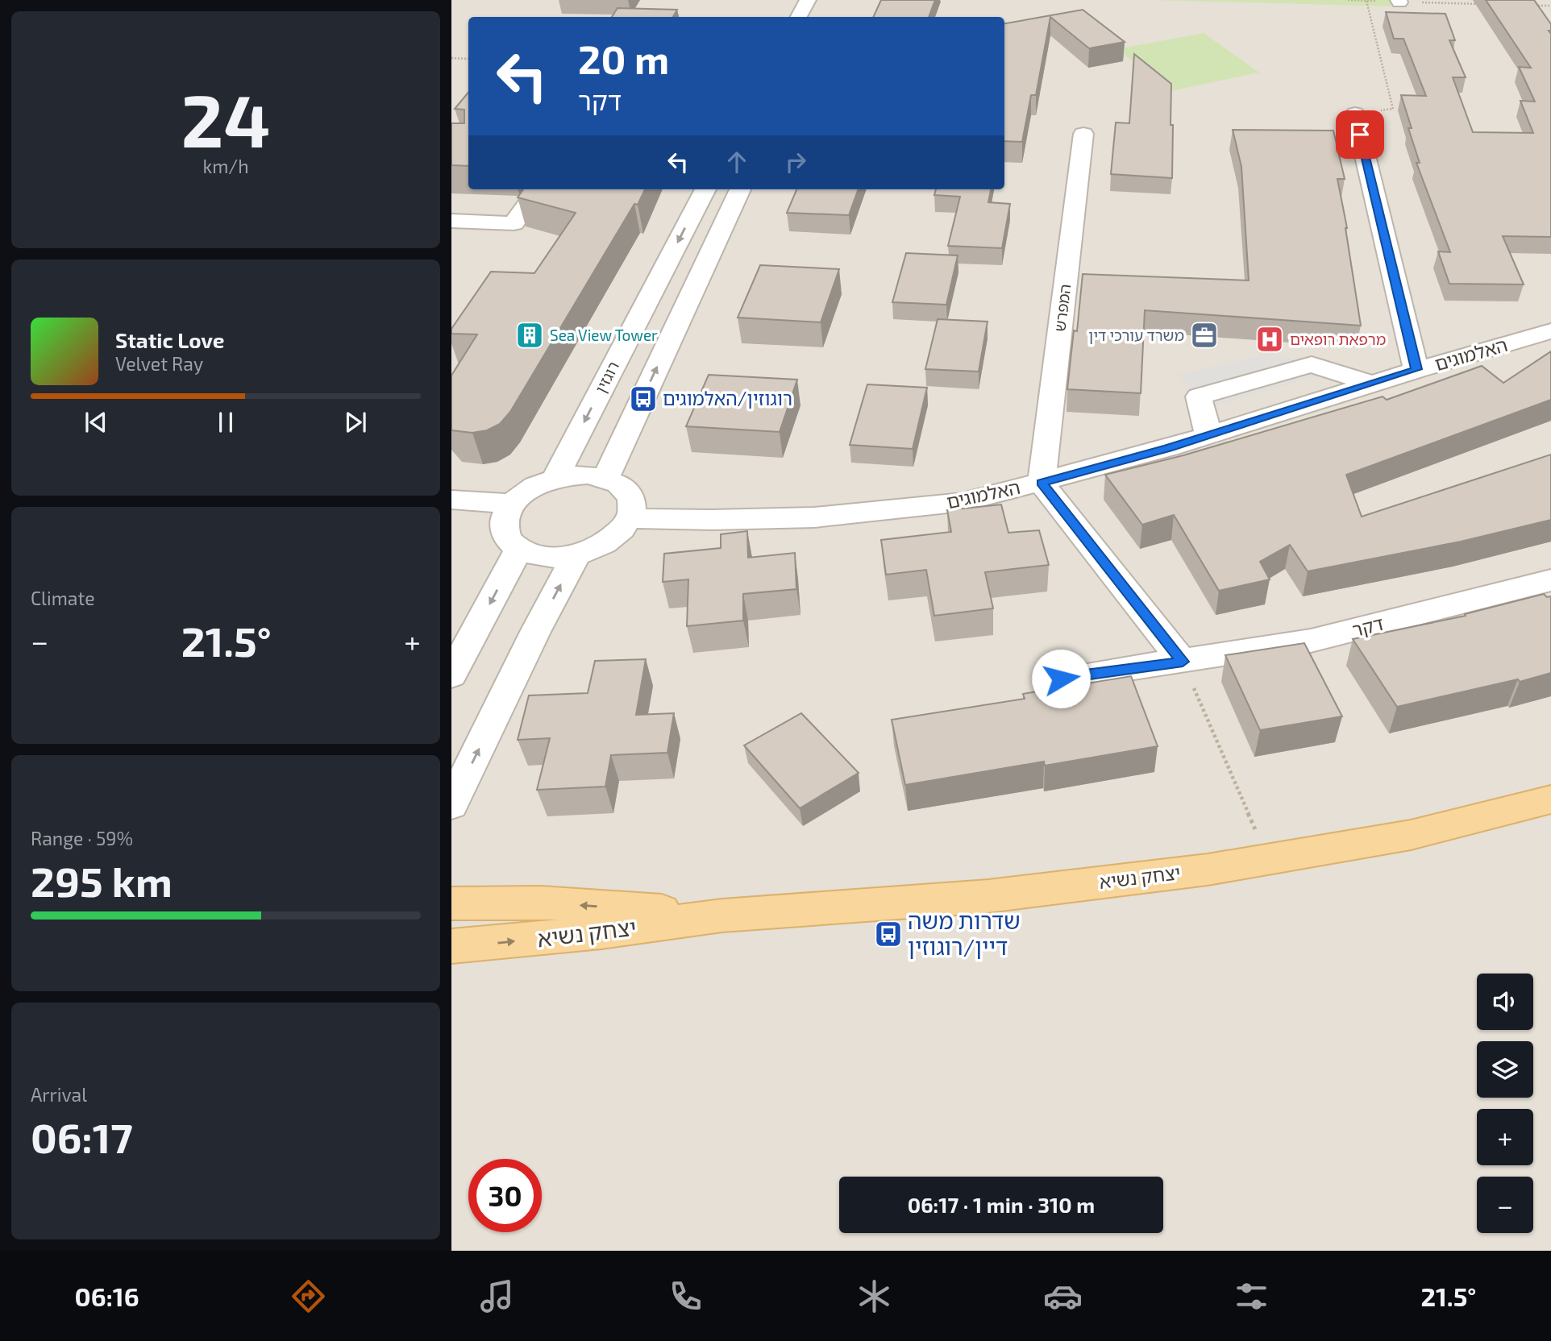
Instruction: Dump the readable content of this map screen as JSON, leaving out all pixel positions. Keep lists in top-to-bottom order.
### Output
{
  "streets": {
    "main road": ["יצחק נשיא"],
    "street": [
      "המפרש",
      "האלמוגים",
      "רוגזין",
      "דקר"
    ]
  },
  "crossings": [
    ["המפרש", "האלמוגים"],
    ["האלמוגים", "רוגזין"]
  ],
  "places": {
    "building": ["Sea View Tower"],
    "office": ["משרד עורכי דין"],
    "hospital": ["מרפאת רופאים"],
    "bus stop": ["רוגוזין/האלמוגים", "שדרות משה דיין/רוגוזין"]
  },
  "page": {
    "tile": [
      ["24", "km/h"],
      "Climate",
      ["Range · 59%", "295 km"],
      ["Arrival", "06:17"]
    ],
    "turn": ["20 m", "דקר"],
    "song": ["Static Love", "Velvet Ray"],
    "heat": ["−", "21.5°", "+"],
    "map_buttons": ["+", "−"],
    "limit": "30",
    "trip": "06:17 · 1 min · 310 m",
    "tabs": ["06:16", "21.5°"]
  }
}
